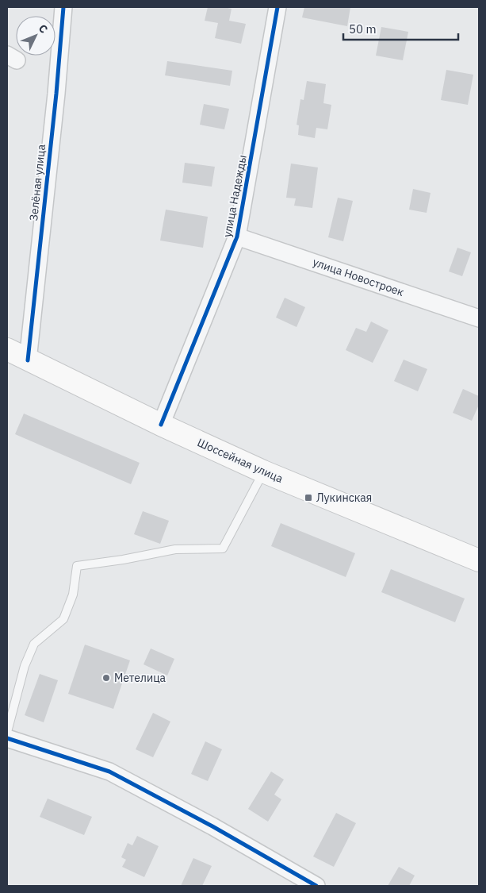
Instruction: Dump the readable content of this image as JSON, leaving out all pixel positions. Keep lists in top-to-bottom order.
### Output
{
  "streets": {
    "main road": ["Шоссейная улица"],
    "street": ["Зелёная улица", "улица Надежды", "улица Новостроек"]
  },
  "crossings": [
    ["Зелёная улица", "Шоссейная улица"],
    ["улица Надежды", "улица Новостроек"],
    ["улица Надежды", "Шоссейная улица"]
  ],
  "places": {
    "transit": ["Лукинская"],
    "other": ["Метелица"]
  },
  "scale_bar": "50 m",
  "north": "top right"
}
